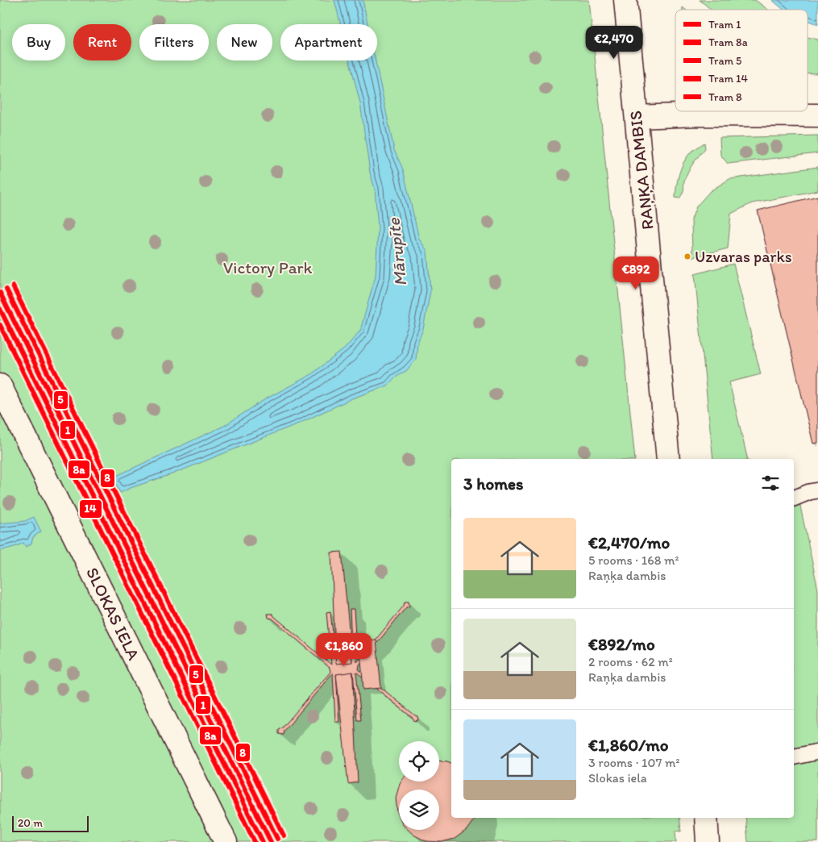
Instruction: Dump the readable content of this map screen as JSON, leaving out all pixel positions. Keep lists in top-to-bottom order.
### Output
{
  "streets": {
    "main road": ["RAŅĶA DAMBIS", "SLOKAS IELA"]
  },
  "water": ["Mārupīte"],
  "parks": ["Victory Park"],
  "places": ["Uzvaras parks"],
  "lines": [
    "tram line 8",
    "tram line 5",
    "tram line 1",
    "tram line 8a",
    "tram line 14"
  ],
  "legend": [
    "Tram 1",
    "Tram 8a",
    "Tram 5",
    "Tram 14",
    "Tram 8"
  ],
  "scale_bar": "20 m",
  "page": {
    "chip": [
      "Buy",
      "Rent",
      "Filters",
      "New",
      "Apartment"
    ],
    "price": ["€2,470", "€892", "€1,860"],
    "heading": "3 homes",
    "list": [
      {
        "name": "€2,470/mo",
        "note": "5 rooms · 168 m² · Raņķa dambis"
      },
      {
        "name": "€892/mo",
        "note": "2 rooms · 62 m² · Raņķa dambis"
      },
      {
        "name": "€1,860/mo",
        "note": "3 rooms · 107 m² · Slokas iela"
      }
    ],
    "scale": "20 m"
  }
}
